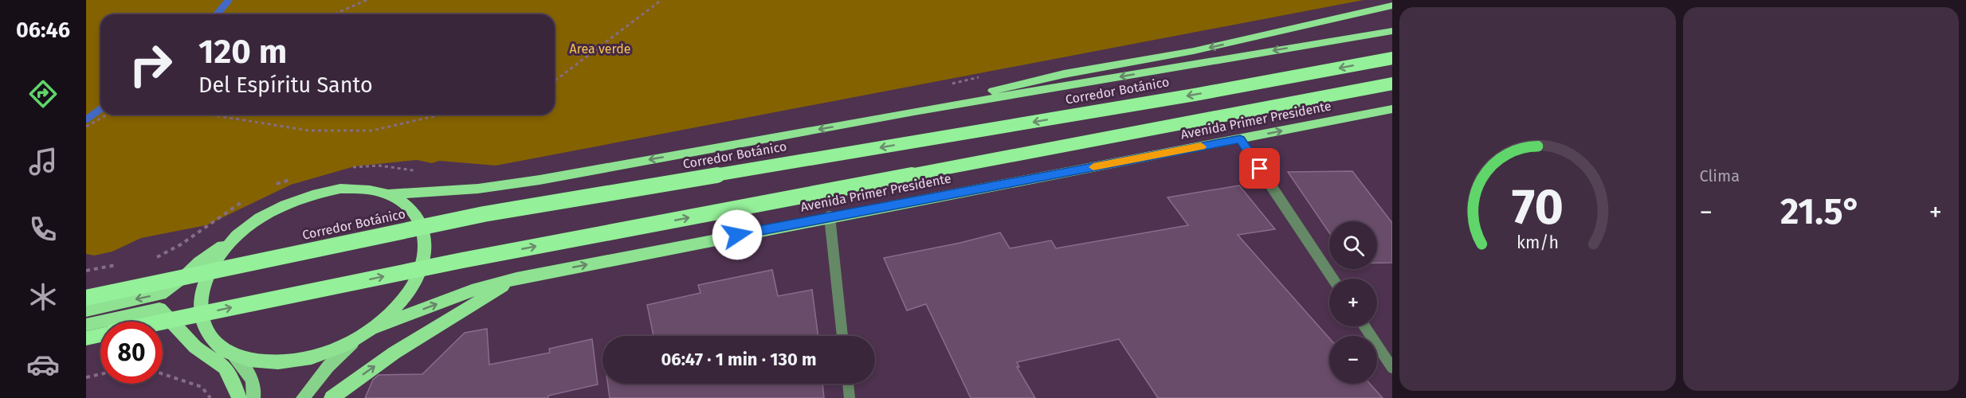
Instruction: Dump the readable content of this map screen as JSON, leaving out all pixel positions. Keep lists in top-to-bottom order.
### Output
{
  "streets": {
    "highway": ["Corredor Botánico", "Avenida Primer Presidente"]
  },
  "parks": ["Area verde"],
  "page": {
    "tabs": "06:46",
    "tile": "Clima",
    "turn": ["120 m", "Del Espíritu Santo"],
    "heat": ["−", "21.5°", "+"],
    "map_buttons": ["+", "−"],
    "limit": "80",
    "trip": "06:47 · 1 min · 130 m",
    "gauge": ["70", "km/h"]
  }
}
